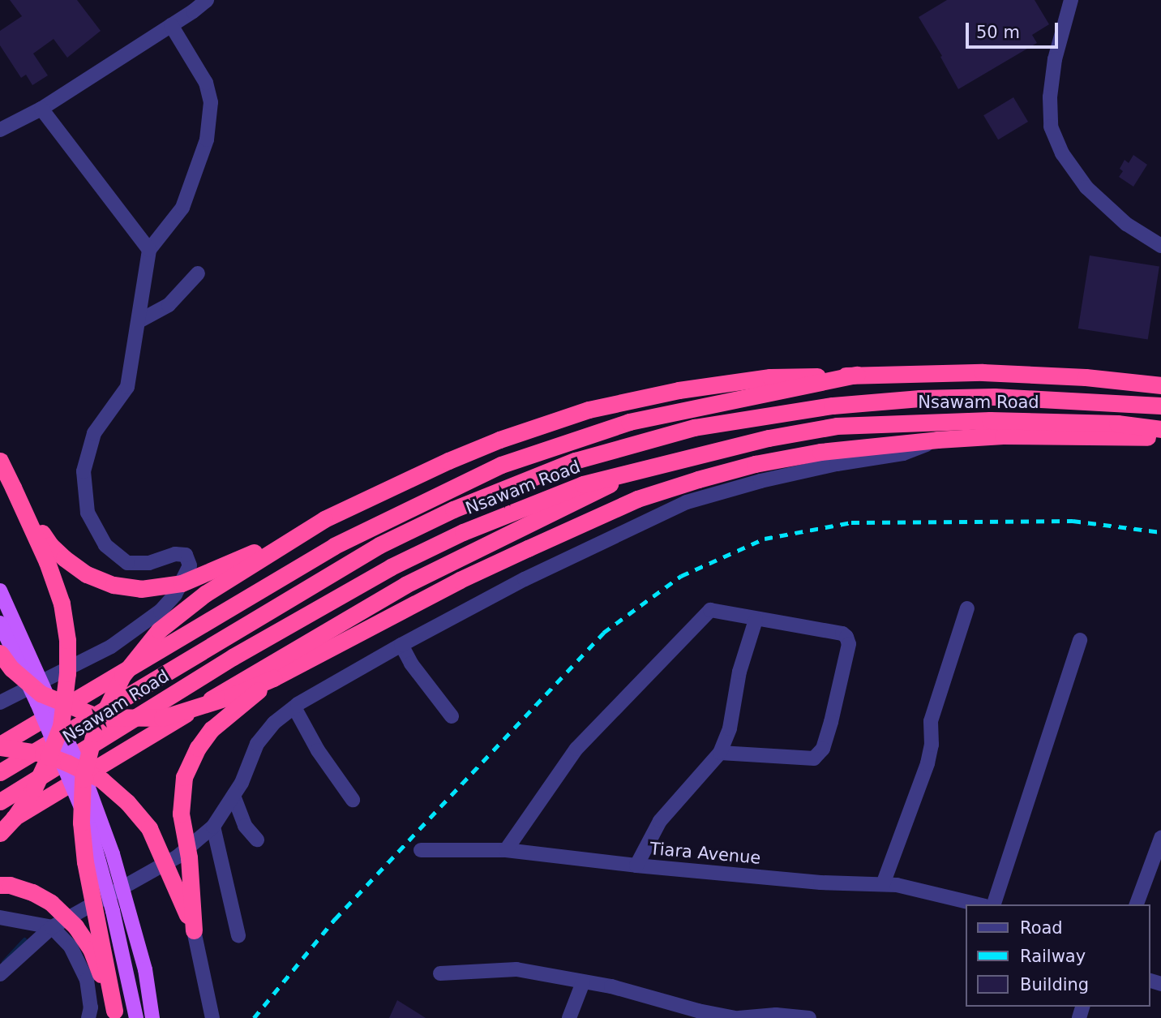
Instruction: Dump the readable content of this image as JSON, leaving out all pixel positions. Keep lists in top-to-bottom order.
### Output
{
  "streets": {
    "highway": ["Nsawam Road"],
    "street": ["Tiara Avenue"]
  },
  "legend": ["Road", "Railway", "Building"],
  "scale_bar": "50 m"
}
